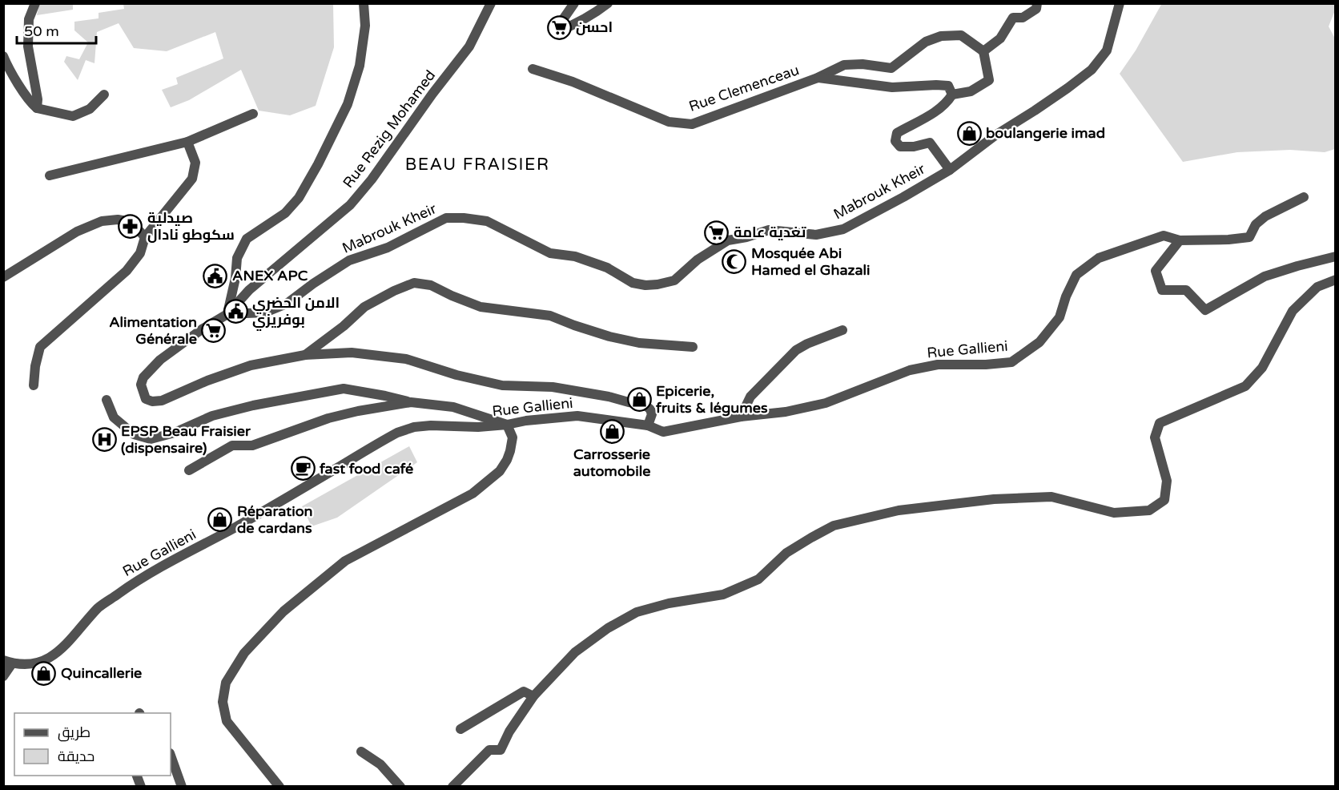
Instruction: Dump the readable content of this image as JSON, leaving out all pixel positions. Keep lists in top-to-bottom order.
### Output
{
  "streets": {
    "street": [
      "Rue Clemenceau",
      "Rue Rezig Mohamed",
      "Mabrouk Kheir",
      "Rue Gallieni"
    ]
  },
  "crossings": [
    ["Rue Rezig Mohamed", "Mabrouk Kheir"],
    ["Mabrouk Kheir", "Rue Gallieni"]
  ],
  "districts": ["BEAU FRAISIER"],
  "places": {
    "supermarket": ["احسن", "تغدية عامة", "Alimentation Générale"],
    "shop": [
      "boulangerie imad",
      "Epicerie, fruits & légumes",
      "Carrosserie automobile",
      "Réparation de cardans",
      "Quincallerie"
    ],
    "pharmacy": ["صيدلية سكوطو نادال"],
    "mosque": ["Mosquée Abi Hamed el Ghazali"],
    "public building": ["ANEX APC", "الامن الحضري بوفريزي"],
    "hospital": ["EPSP Beau Fraisier (dispensaire)"],
    "cafe": ["fast food café"]
  },
  "legend": ["طريق", "حديقة"],
  "scale_bar": "50 m"
}
